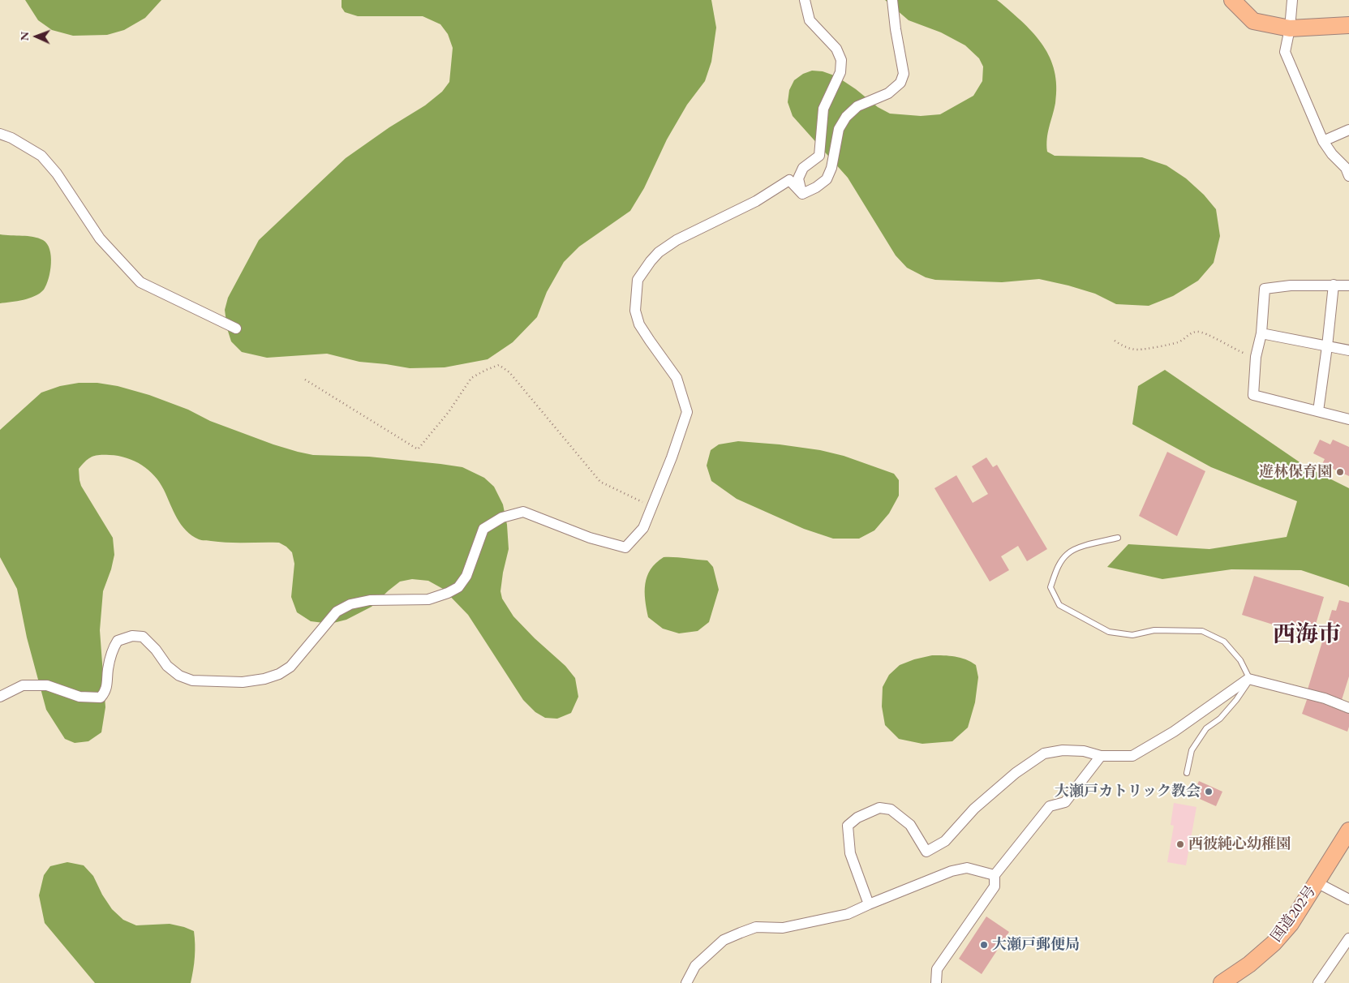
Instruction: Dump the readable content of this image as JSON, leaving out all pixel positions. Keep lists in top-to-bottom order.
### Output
{
  "streets": {
    "main road": ["国道202号"]
  },
  "districts": ["西海市"],
  "places": [
    "遊林保育園",
    "大瀬戸カトリック教会",
    "西彼純心幼稚園",
    "大瀬戸郵便局"
  ],
  "north": "left"
}
